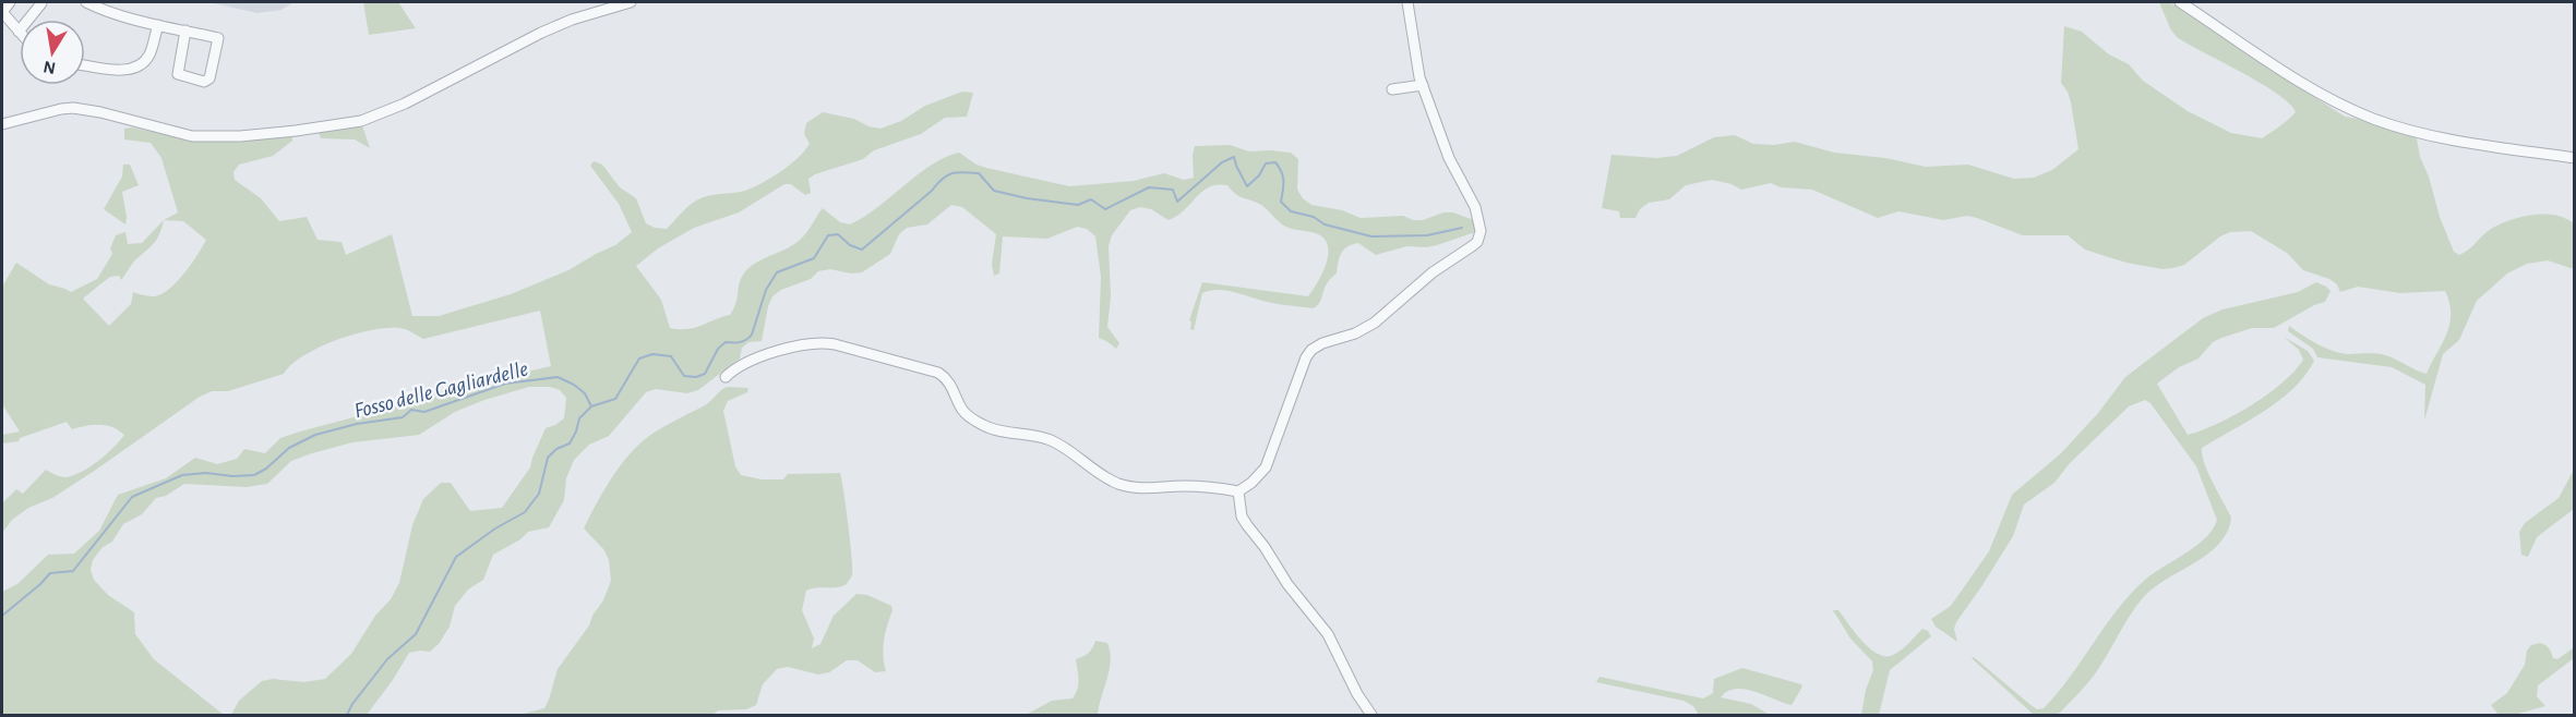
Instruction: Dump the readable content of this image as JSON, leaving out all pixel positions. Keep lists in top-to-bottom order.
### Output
{
  "water": ["Fosso delle Gagliardelle"],
  "north": "bottom"
}
